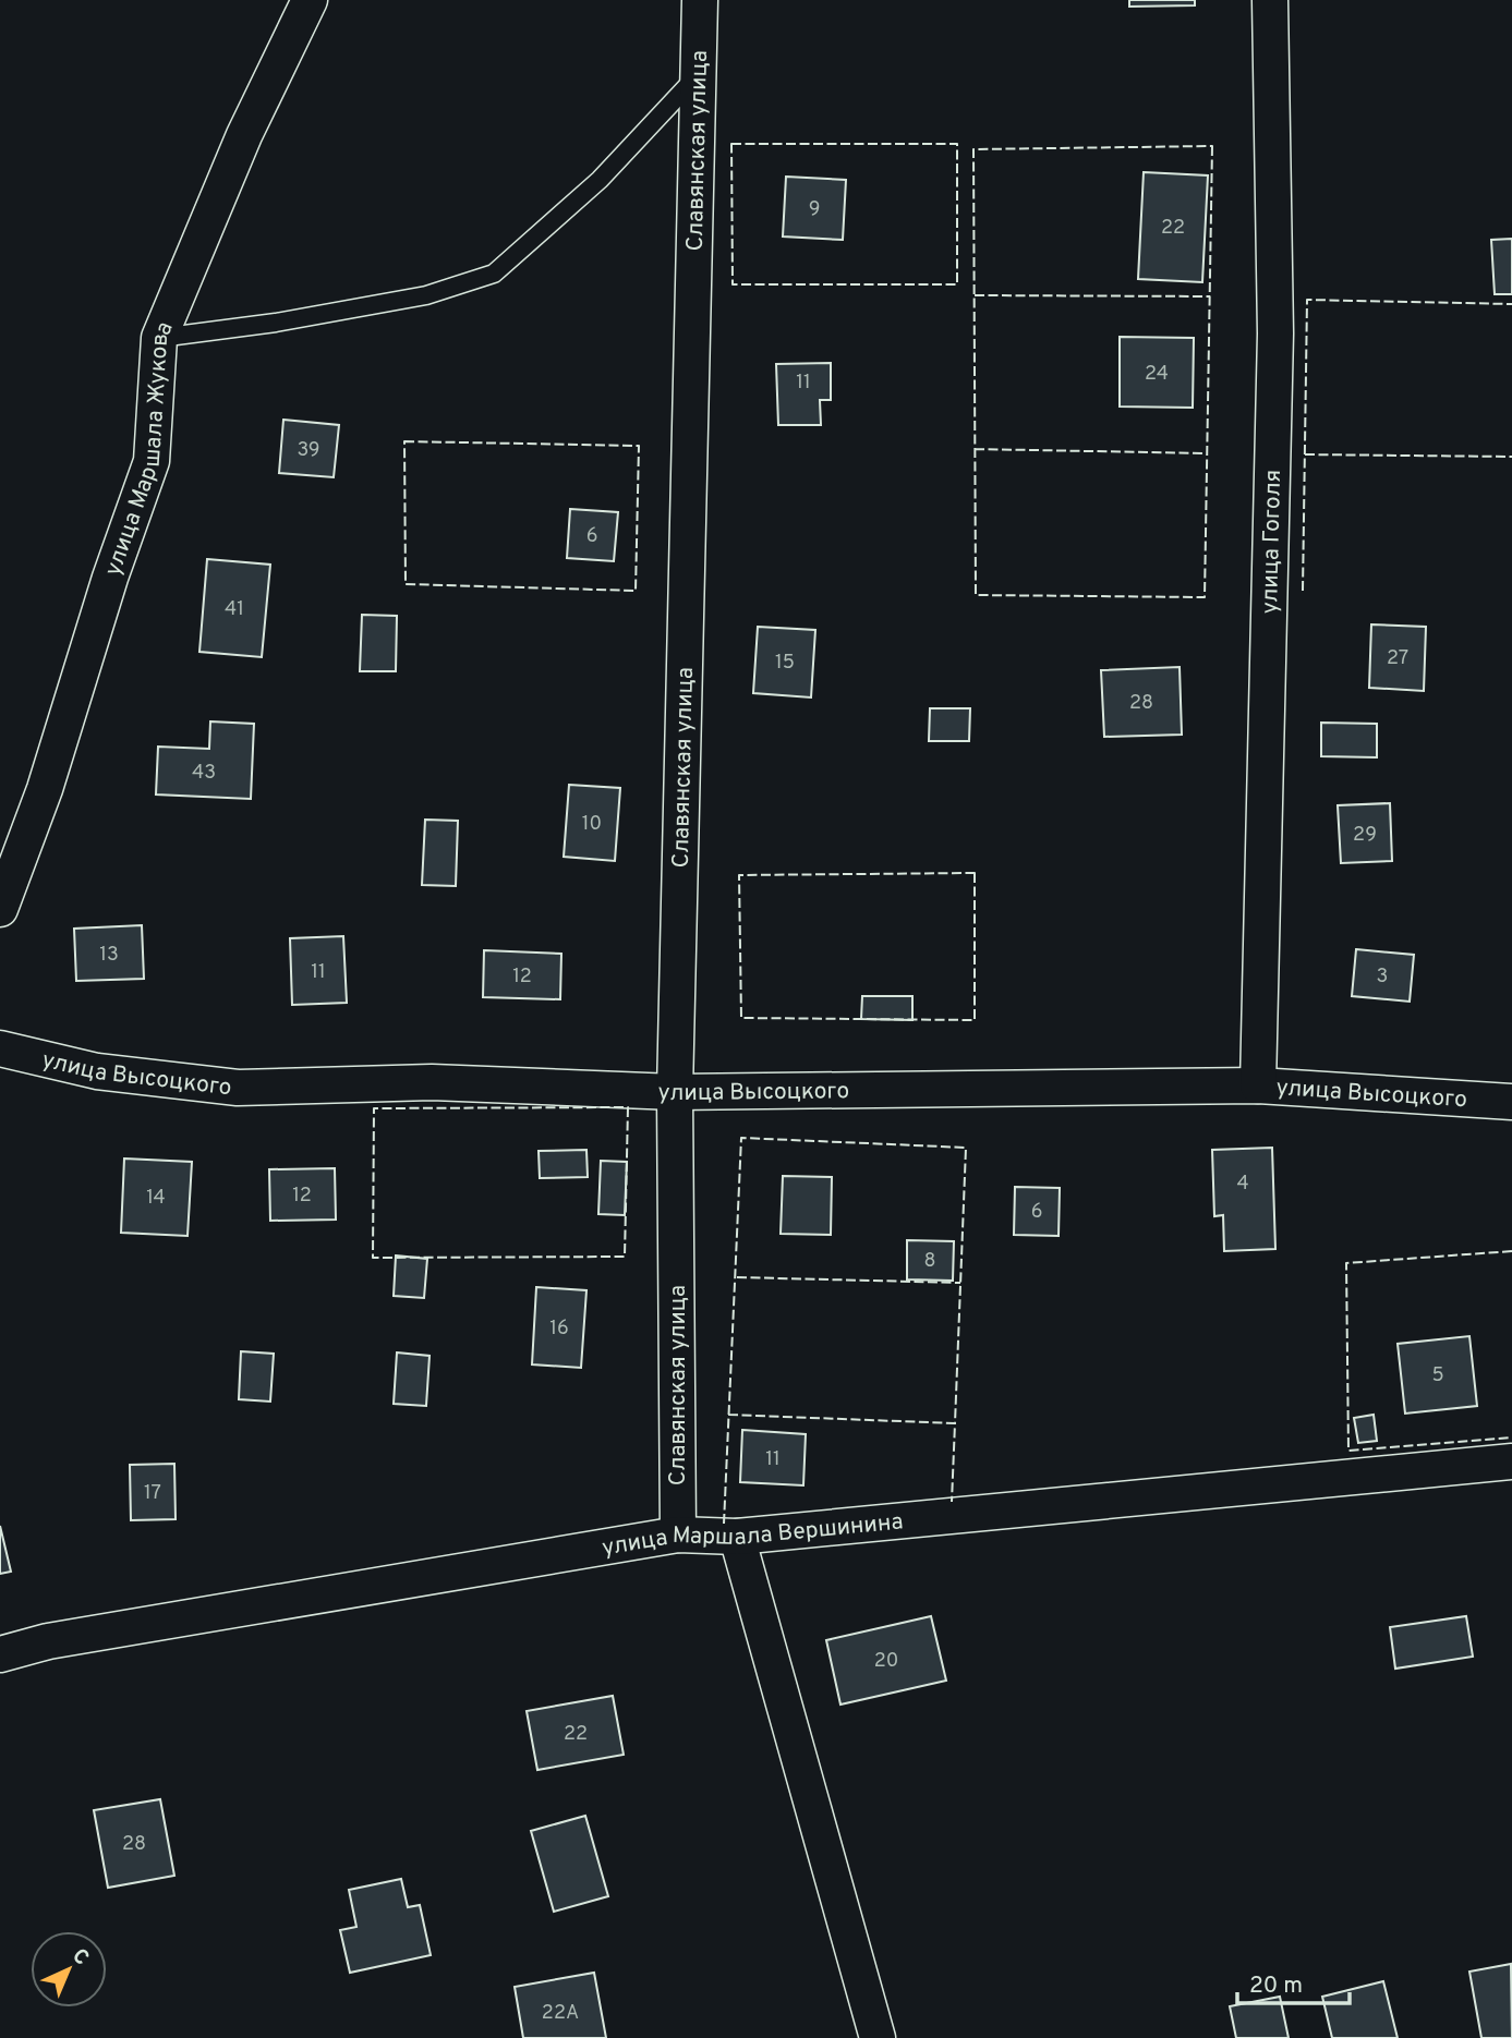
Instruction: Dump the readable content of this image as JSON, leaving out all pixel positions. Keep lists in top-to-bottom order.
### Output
{
  "streets": {
    "street": [
      "Славянская улица",
      "улица Маршала Жукова",
      "улица Гоголя",
      "улица Высоцкого",
      "улица Маршала Вершинина"
    ]
  },
  "crossings": [
    ["Славянская улица", "улица Высоцкого"],
    ["Славянская улица", "улица Маршала Вершинина"],
    ["улица Гоголя", "улица Высоцкого"]
  ],
  "house_numbers": [
    "9",
    "22",
    "24",
    "11",
    "39",
    "6",
    "41",
    "27",
    "15",
    "28",
    "43",
    "10",
    "29",
    "13",
    "11",
    "12",
    "3",
    "4",
    "12",
    "14",
    "6",
    "8",
    "16",
    "5",
    "11",
    "17",
    "20",
    "22",
    "28",
    "22А"
  ],
  "scale_bar": "20 m",
  "north": "top right"
}
